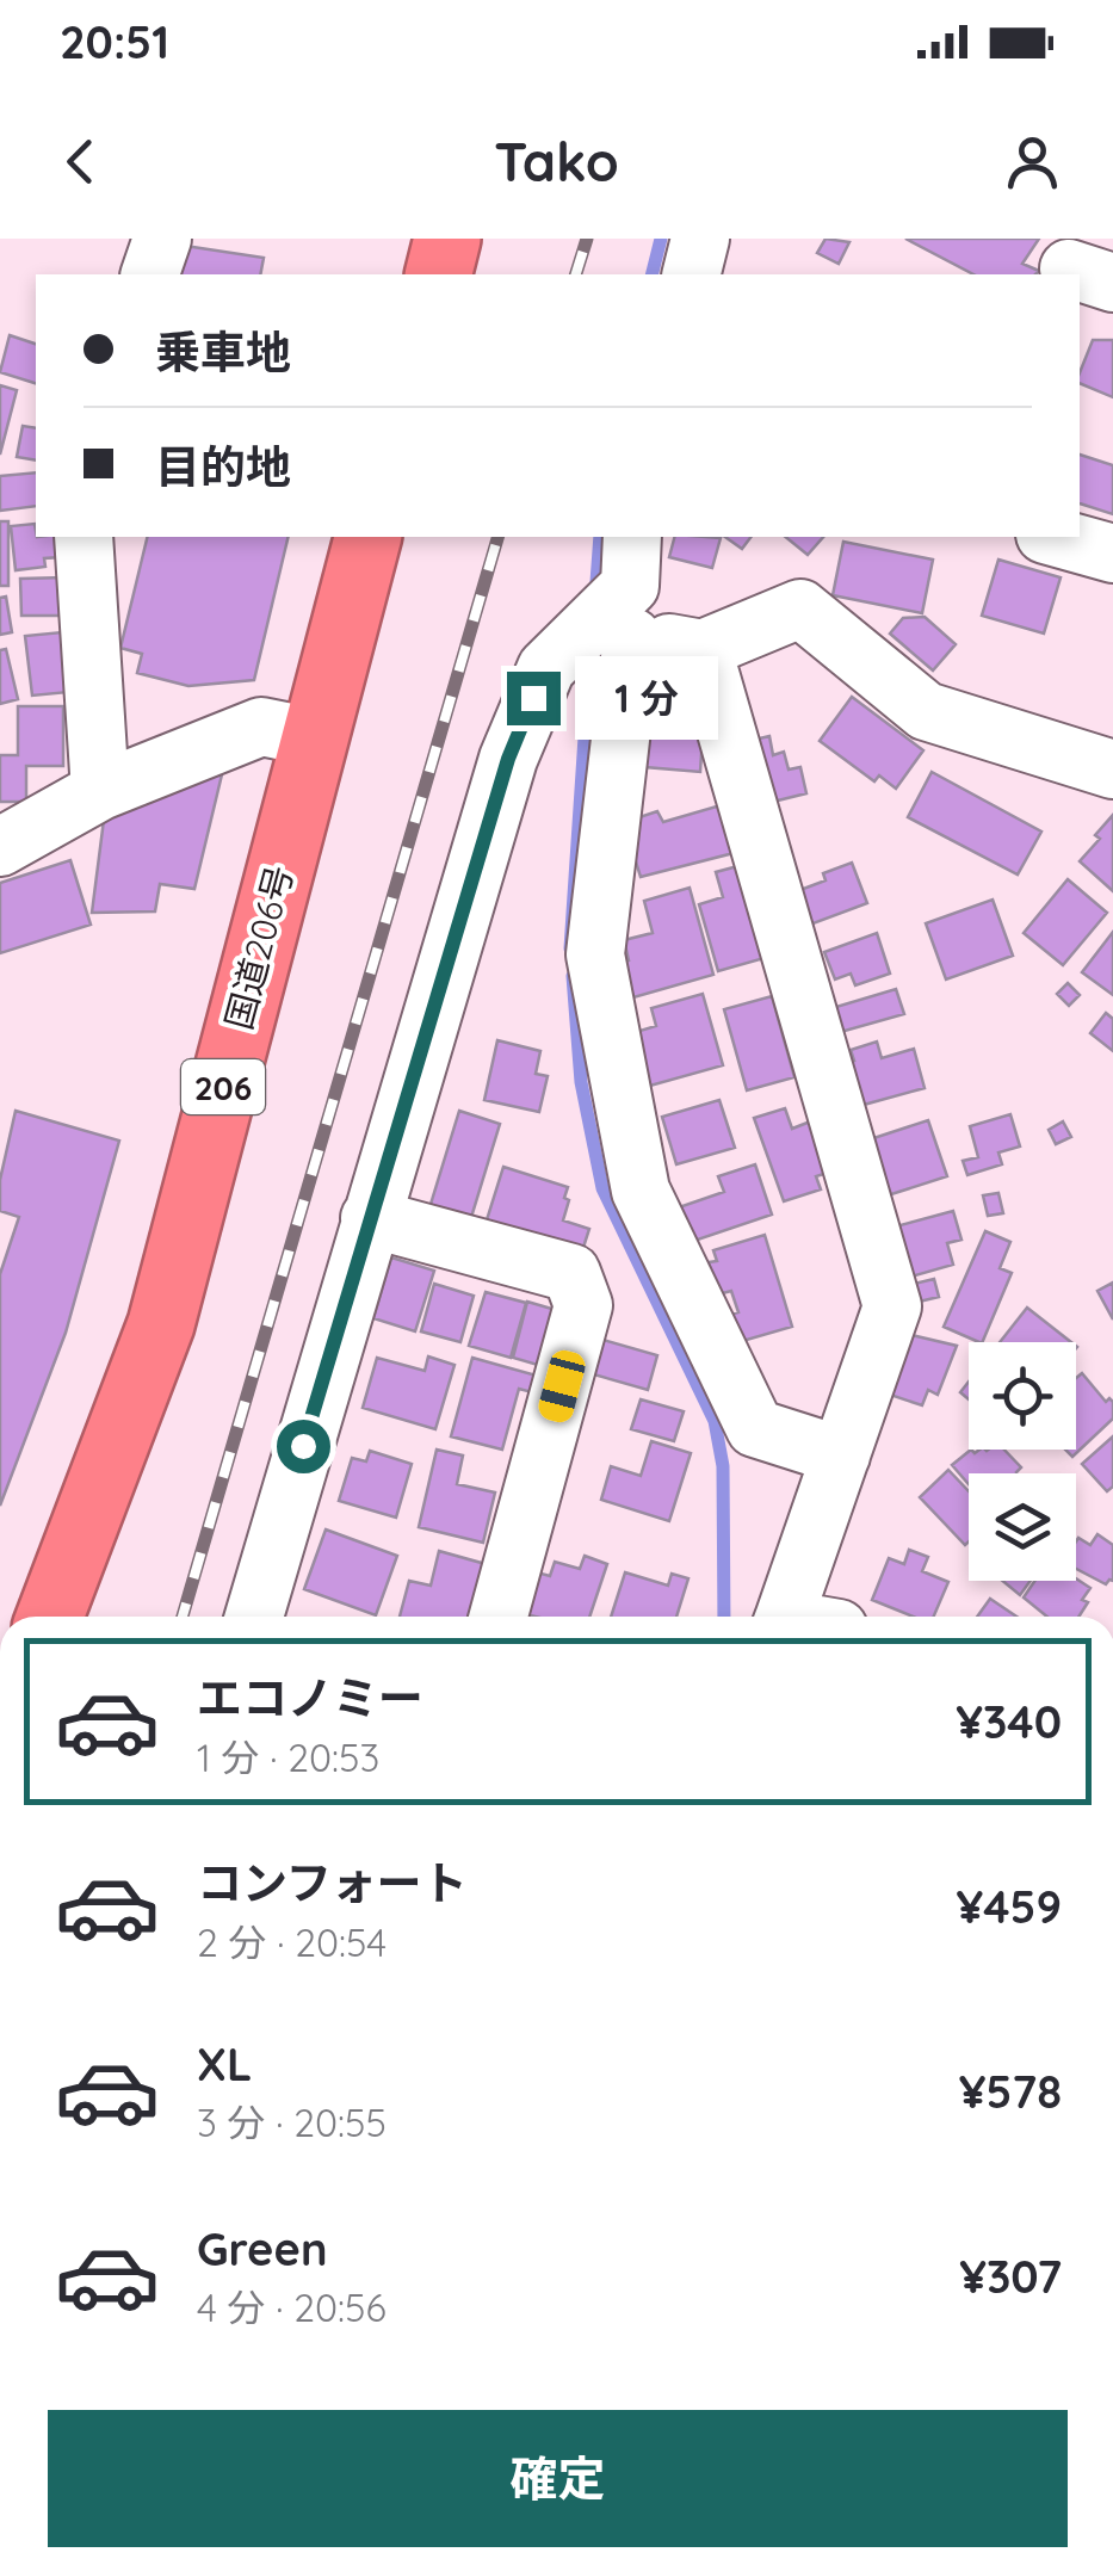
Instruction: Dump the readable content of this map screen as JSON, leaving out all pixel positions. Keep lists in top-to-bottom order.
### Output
{
  "streets": {
    "highway": ["国道206号", "206"]
  },
  "page": {
    "status": "20:51",
    "header": "Tako",
    "banner": ["乗車地", "目的地"],
    "bubble": "1 分",
    "list": [
      {
        "name": "エコノミー",
        "note": "1 分 · 20:53",
        "value": "¥340"
      },
      {
        "name": "コンフォート",
        "note": "2 分 · 20:54",
        "value": "¥459"
      },
      {
        "name": "XL",
        "note": "3 分 · 20:55",
        "value": "¥578"
      },
      {
        "name": "Green",
        "note": "4 分 · 20:56",
        "value": "¥307"
      }
    ],
    "buttons": "確定"
  }
}
